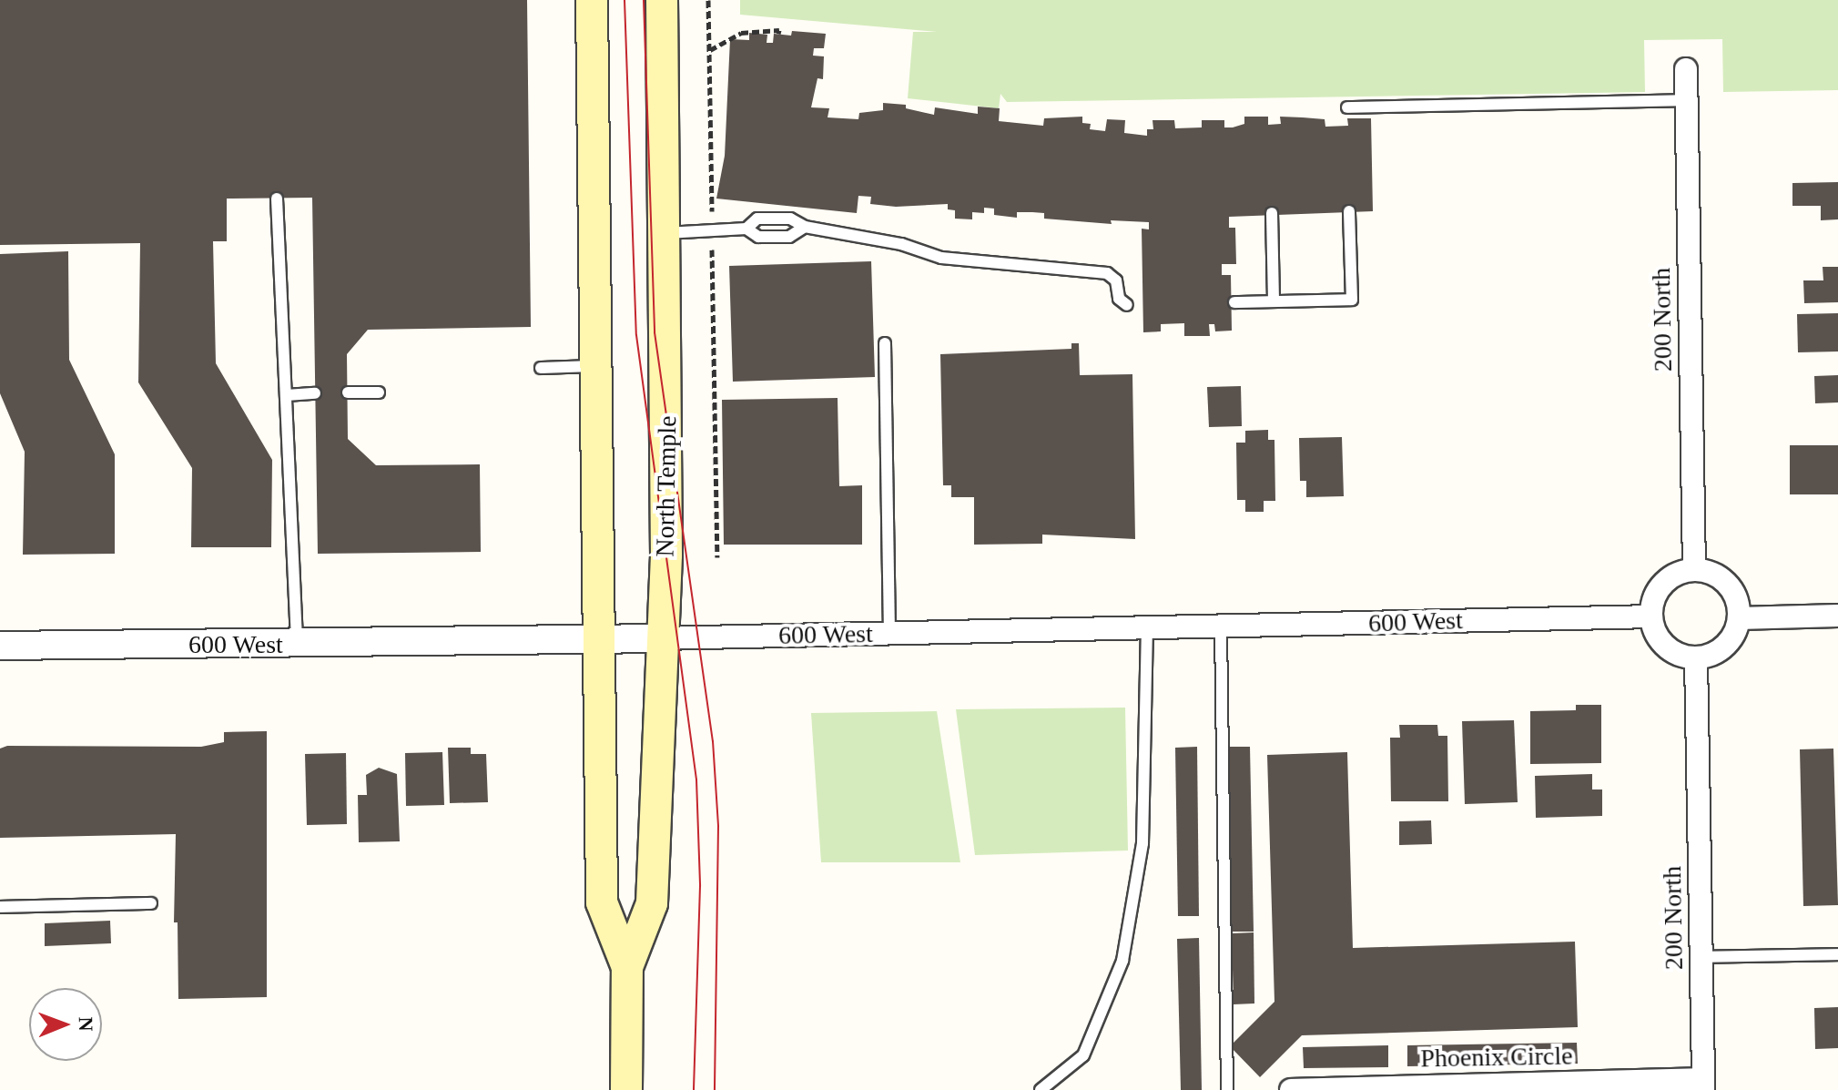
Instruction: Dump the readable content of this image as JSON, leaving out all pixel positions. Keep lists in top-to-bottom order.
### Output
{
  "streets": {
    "main road": ["North Temple"],
    "street": ["200 North", "600 West", "Phoenix Circle"]
  },
  "crossings": [
    ["200 North", "600 West"],
    ["200 North", "Phoenix Circle"],
    ["North Temple", "600 West"]
  ],
  "north": "right"
}
